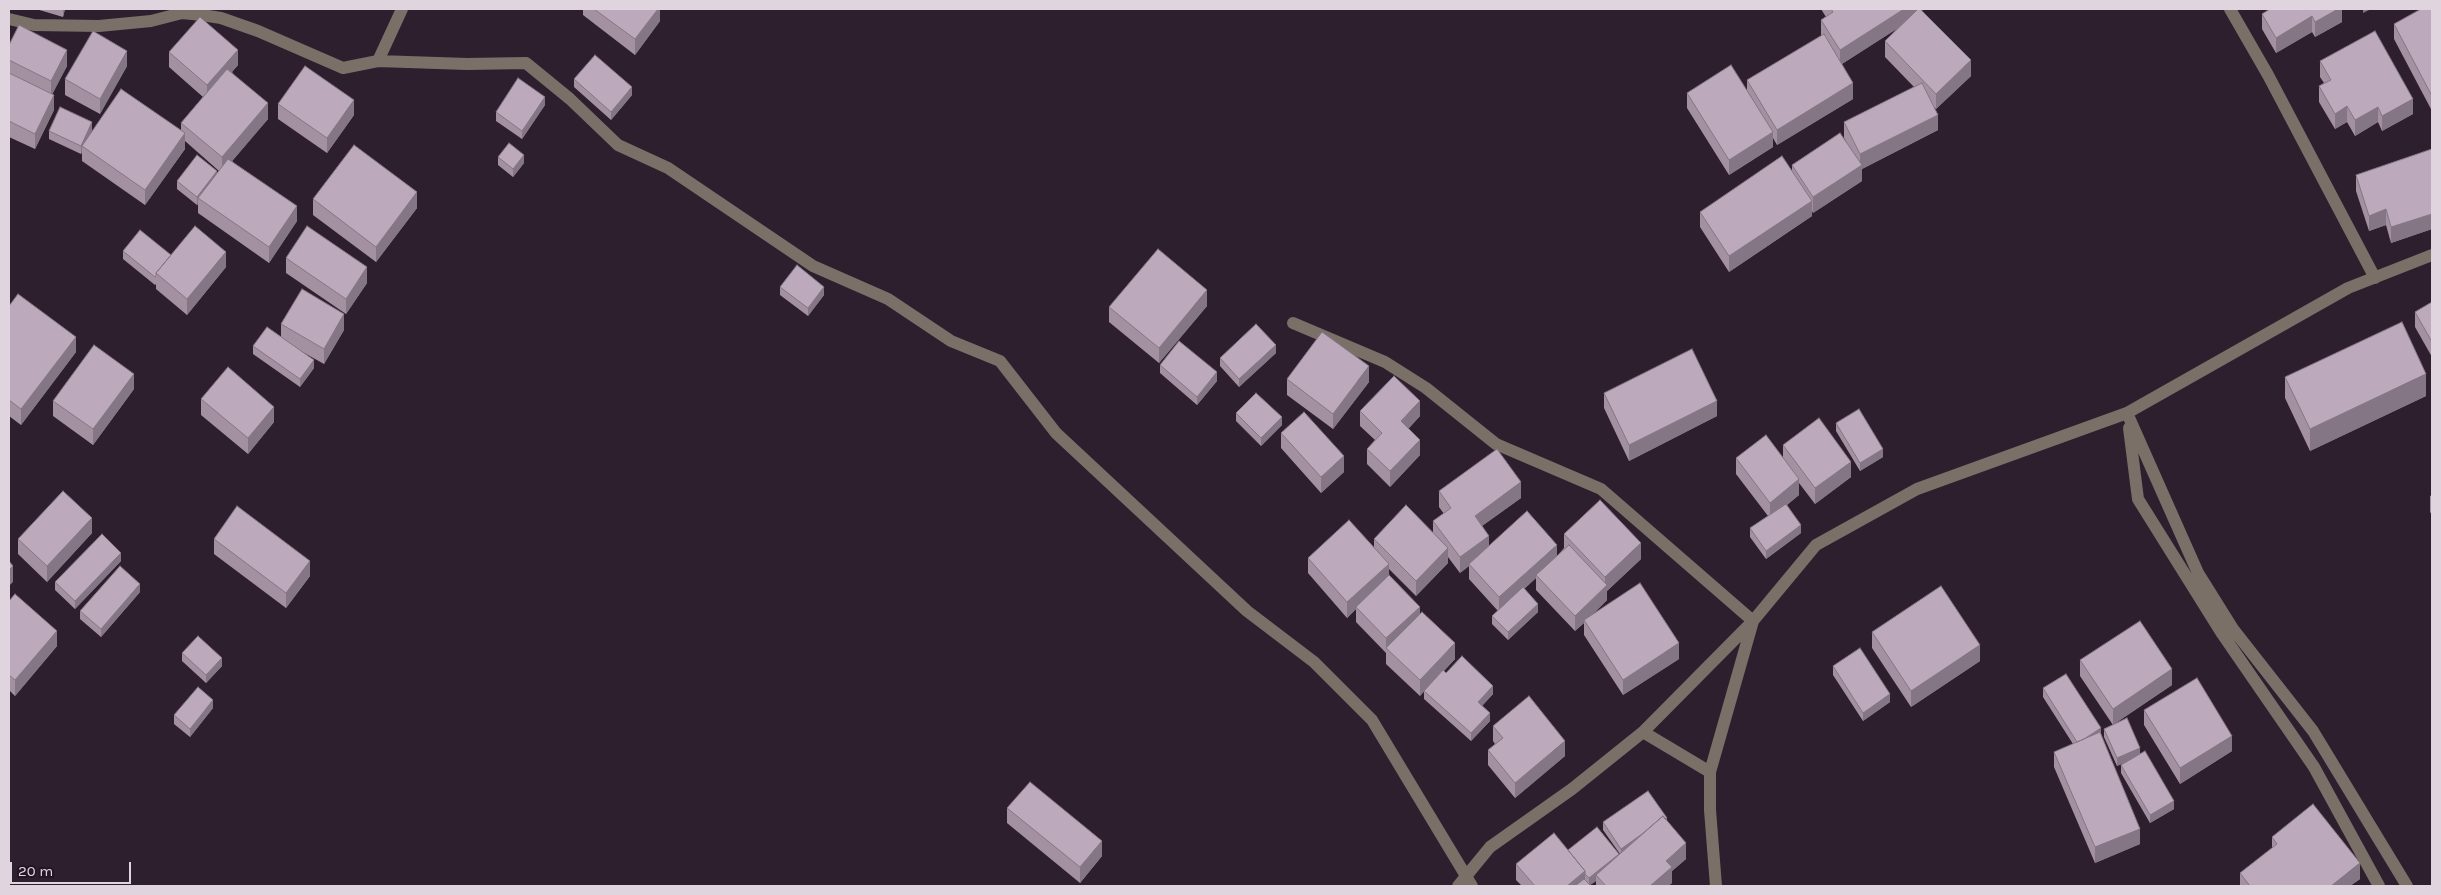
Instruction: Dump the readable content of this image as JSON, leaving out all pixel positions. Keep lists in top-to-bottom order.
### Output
{
  "scale_bar": "20 m"
}
